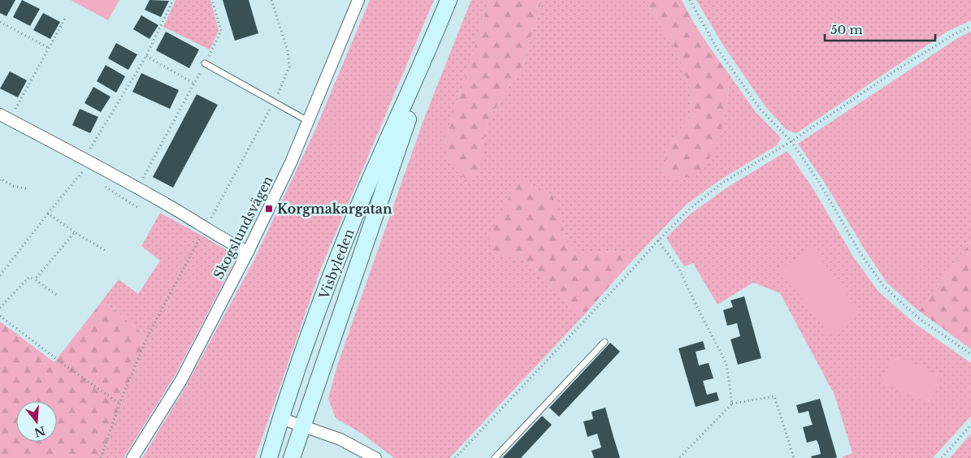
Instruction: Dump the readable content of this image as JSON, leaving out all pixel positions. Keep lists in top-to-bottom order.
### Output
{
  "streets": {
    "main road": ["Visbyleden"],
    "street": ["Skogslundsvägen"]
  },
  "places": {
    "transit": ["Korgmakargatan"]
  },
  "scale_bar": "50 m",
  "north": "bottom"
}
